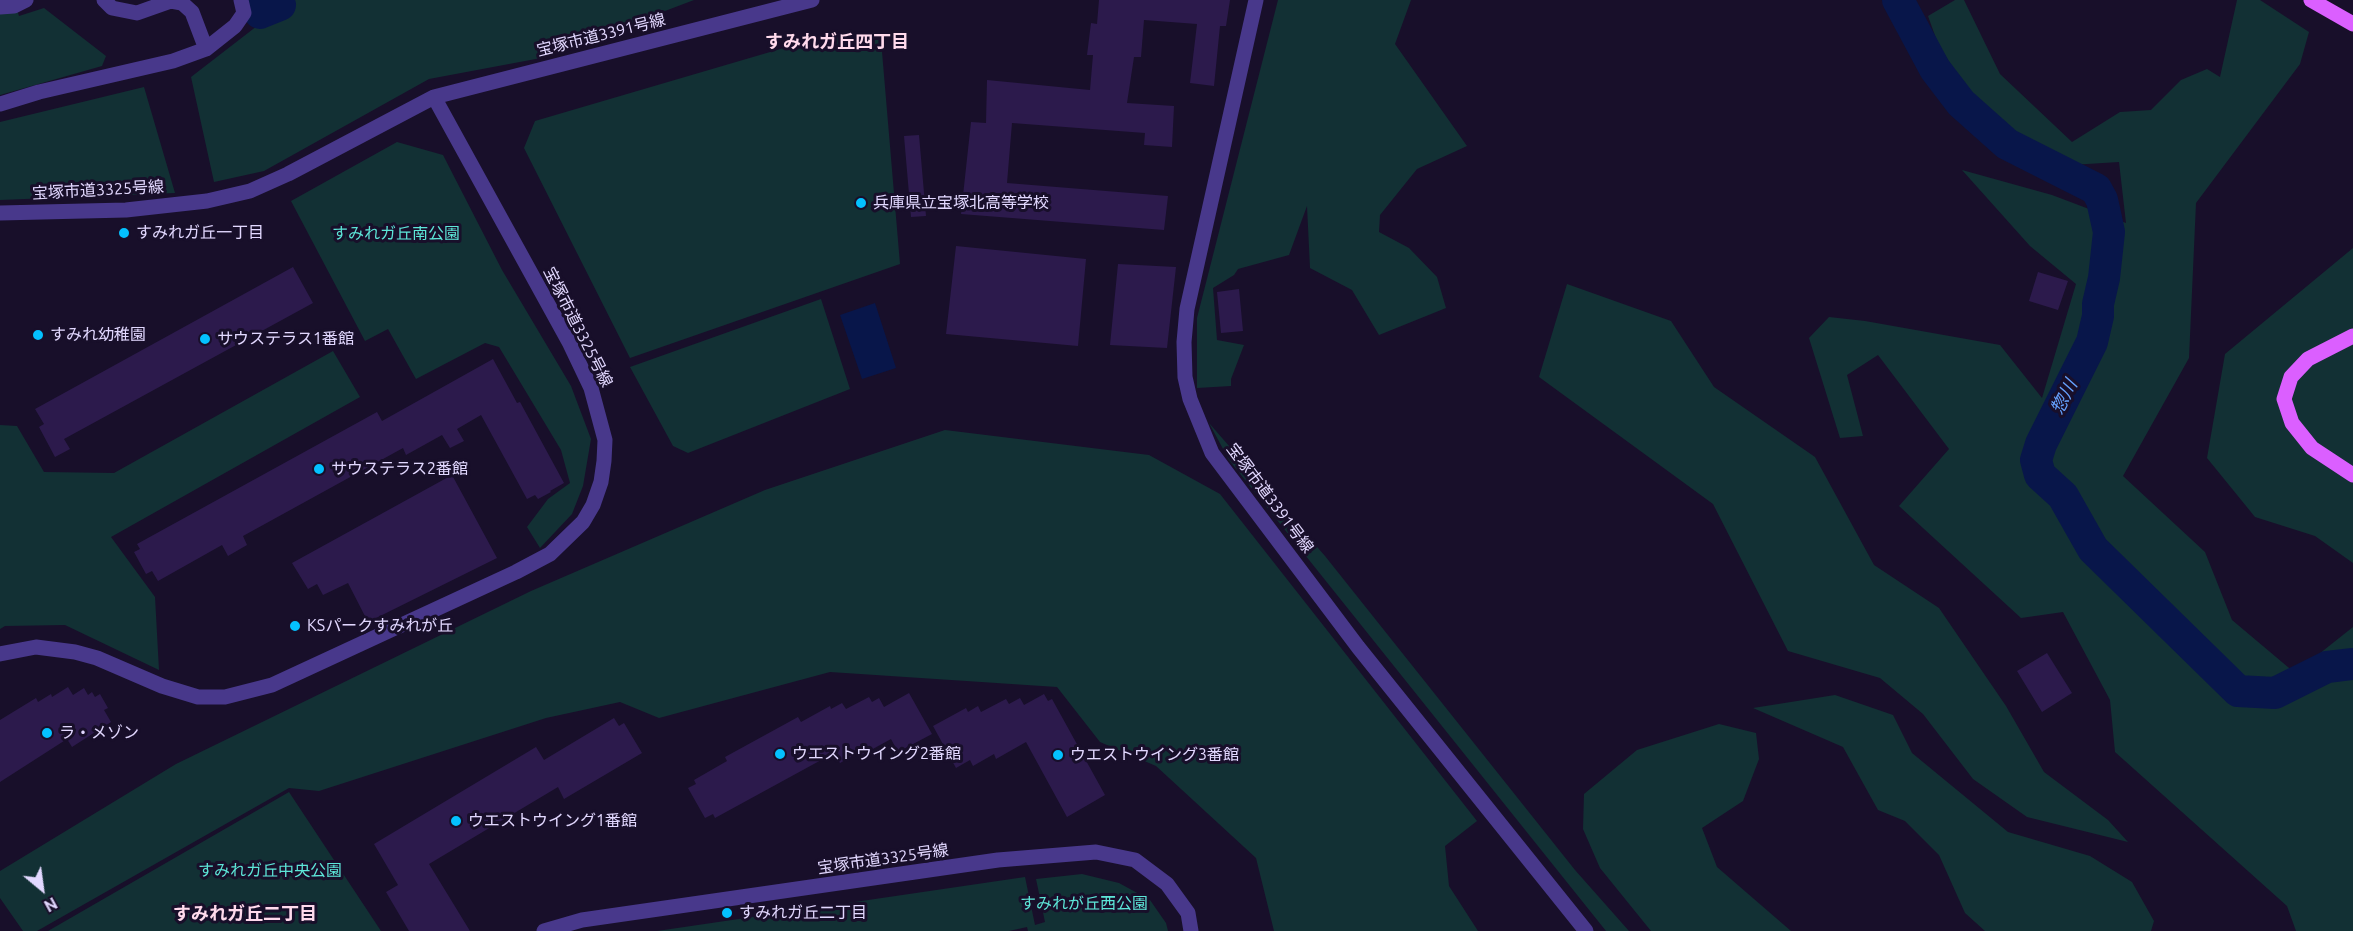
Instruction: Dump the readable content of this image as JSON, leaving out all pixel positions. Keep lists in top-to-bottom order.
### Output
{
  "streets": {
    "street": ["宝塚市道3391号線", "宝塚市道3325号線"]
  },
  "crossings": [
    ["宝塚市道3391号線", "宝塚市道3325号線"]
  ],
  "districts": ["すみれガ丘四丁目", "すみれガ丘二丁目"],
  "water": ["惣川"],
  "parks": ["すみれガ丘南公園", "すみれガ丘中央公園", "すみれが丘西公園"],
  "places": [
    "兵庫県立宝塚北高等学校",
    "すみれガ丘一丁目",
    "すみれ幼稚園",
    "サウステラス1番館",
    "サウステラス2番館",
    "KSパークすみれが丘",
    "ラ・メゾン",
    "ウエストウイング2番館",
    "ウエストウイング3番館",
    "ウエストウイング1番館",
    "すみれガ丘二丁目"
  ],
  "north": "bottom right"
}
